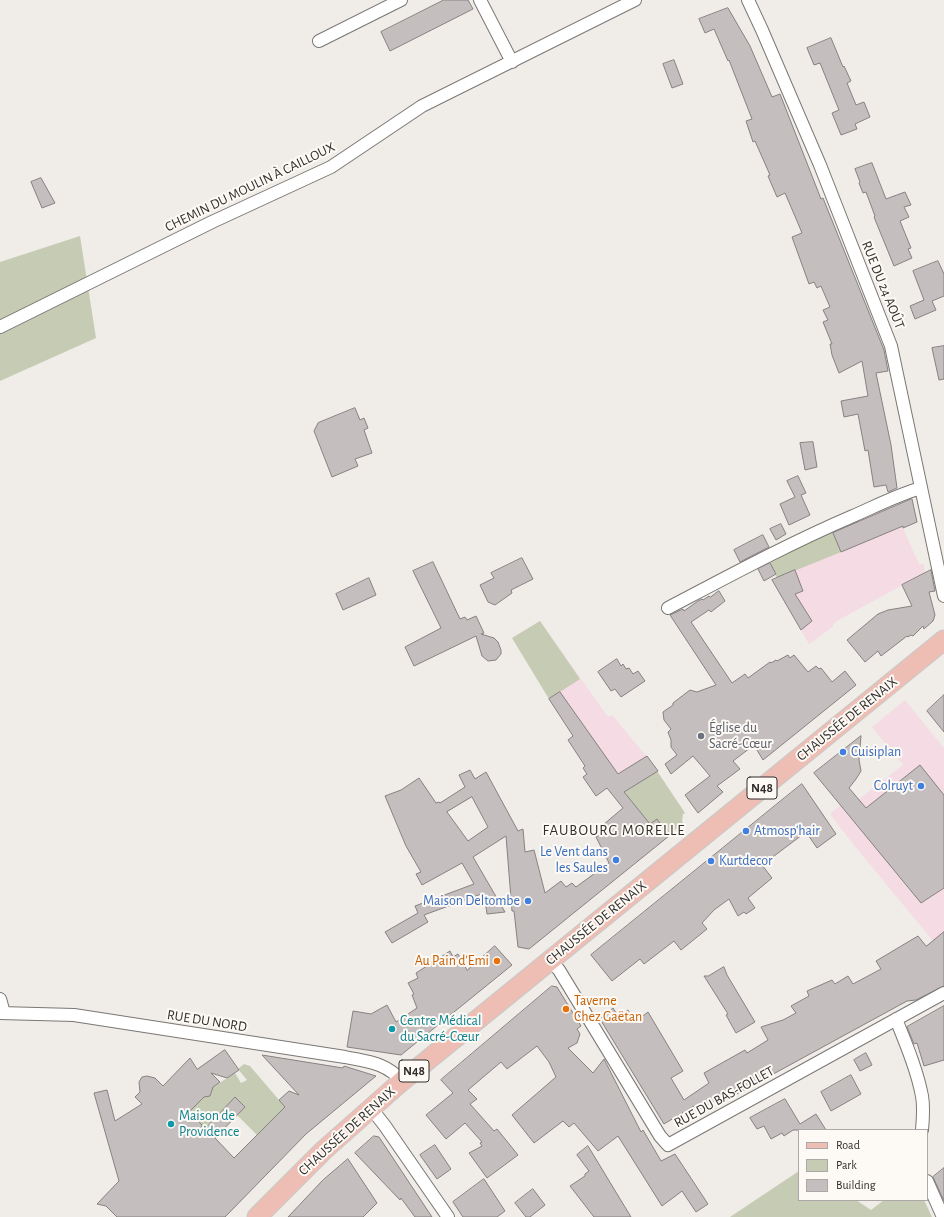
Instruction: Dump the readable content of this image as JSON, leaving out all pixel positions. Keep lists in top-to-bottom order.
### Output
{
  "streets": {
    "main road": ["CHAUSSÉE DE RENAIX", "N48"],
    "street": [
      "CHEMIN DU MOULIN À CAILLOUX",
      "RUE DU 24 AOÛT",
      "RUE DU NORD",
      "RUE DU BAS-FOLLET"
    ]
  },
  "crossings": [
    ["CHAUSSÉE DE RENAIX", "RUE DU NORD"],
    ["CHAUSSÉE DE RENAIX", "RUE DU BAS-FOLLET"]
  ],
  "districts": ["FAUBOURG MORELLE"],
  "places": [
    "Église du Sacré-Cœur",
    "Cuisiplan",
    "Colruyt",
    "Atmosp'hair",
    "Le Vent dans les Saules",
    "Kurtdecor",
    "Maison Deltombe",
    "Au Pain d'Emi",
    "Taverne Chez Gaëtan",
    "Centre Médical du Sacré-Cœur",
    "Maison de Providence"
  ],
  "legend": ["Road", "Park", "Building"]
}
